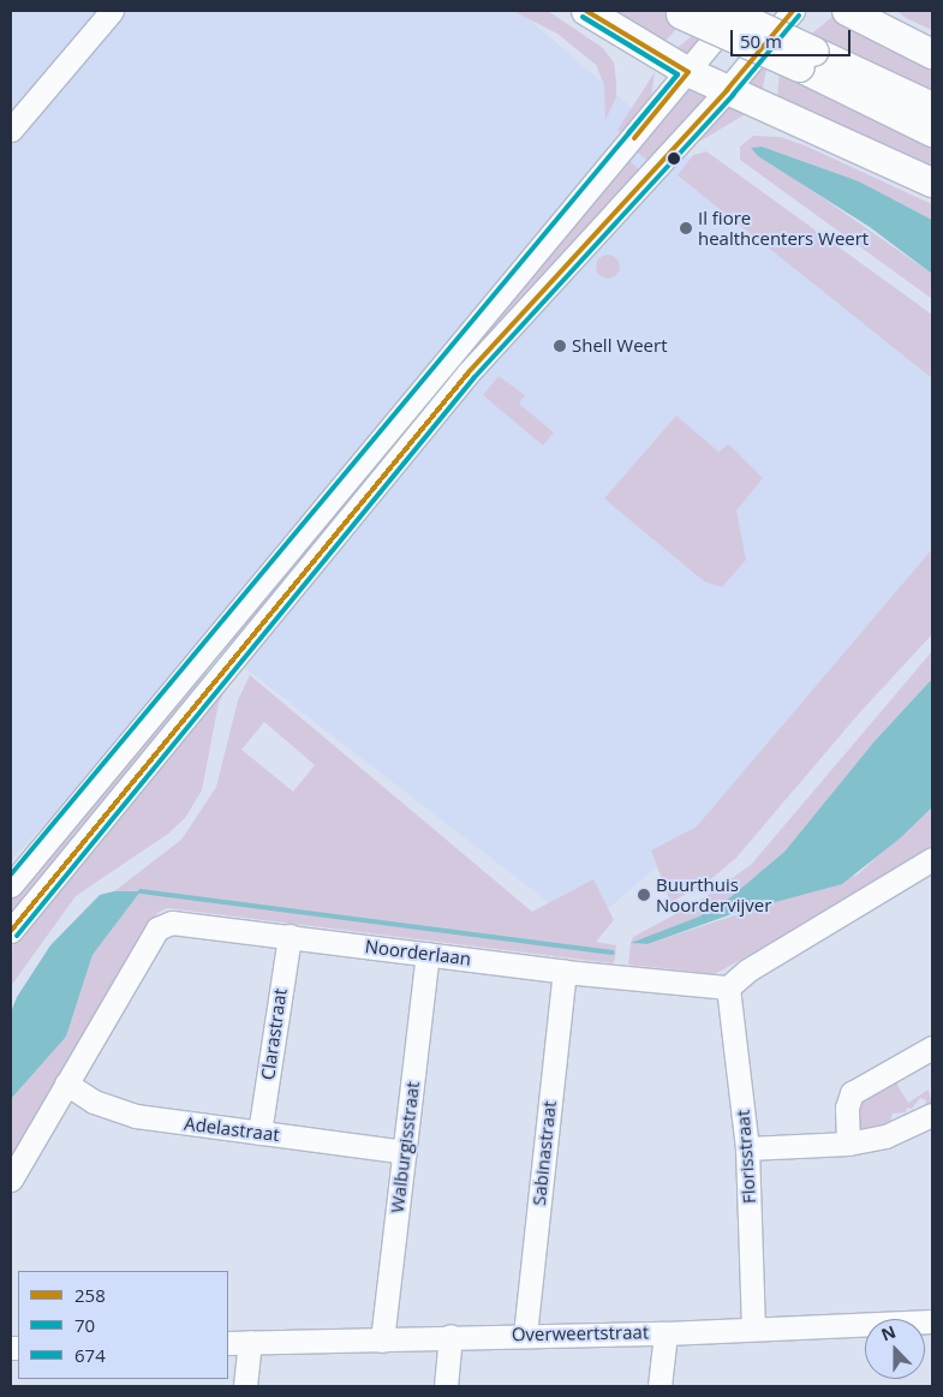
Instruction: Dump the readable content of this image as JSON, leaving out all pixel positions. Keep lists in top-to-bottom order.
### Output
{
  "streets": {
    "street": [
      "Noorderlaan",
      "Clarastraat",
      "Adelastraat",
      "Walburgisstraat",
      "Sabinastraat",
      "Florisstraat",
      "Overweertstraat"
    ]
  },
  "crossings": [
    ["Noorderlaan", "Clarastraat"],
    ["Noorderlaan", "Adelastraat"],
    ["Noorderlaan", "Walburgisstraat"],
    ["Noorderlaan", "Sabinastraat"],
    ["Noorderlaan", "Florisstraat"],
    ["Clarastraat", "Adelastraat"],
    ["Adelastraat", "Walburgisstraat"],
    ["Walburgisstraat", "Overweertstraat"],
    ["Sabinastraat", "Overweertstraat"],
    ["Florisstraat", "Overweertstraat"]
  ],
  "places": ["Il fiore healthcenters Weert", "Shell Weert", "Buurthuis Noordervijver"],
  "lines": ["transit line 258", "transit line 70", "transit line 674"],
  "legend": ["258", "70", "674"],
  "scale_bar": "50 m",
  "north": "top"
}
